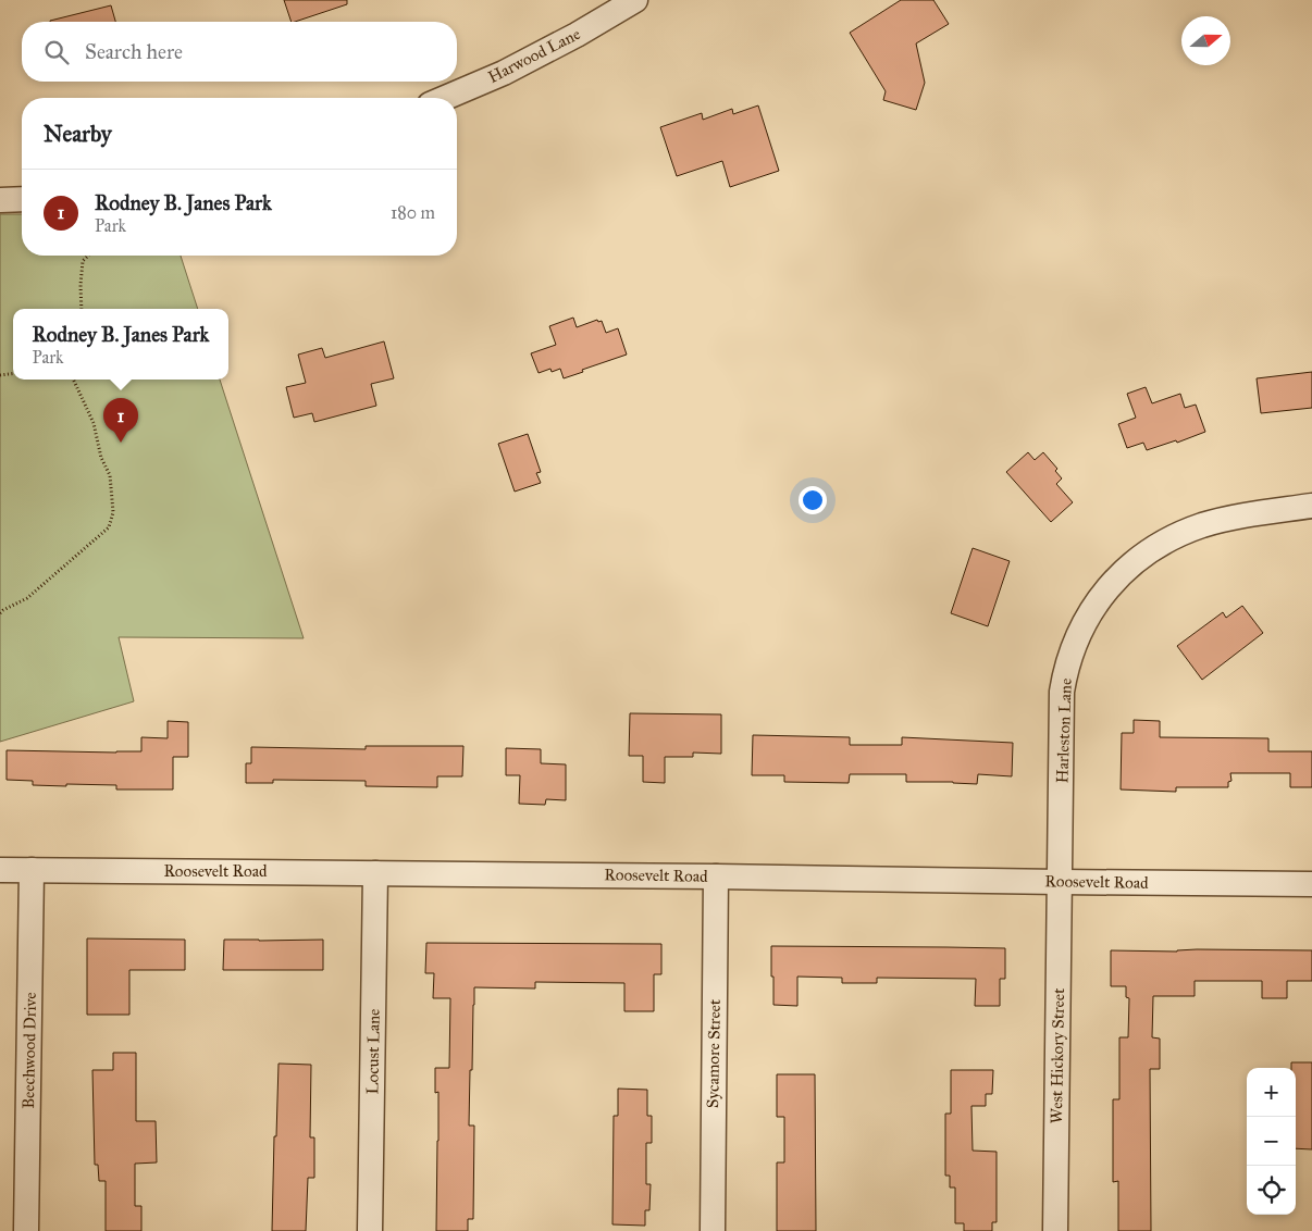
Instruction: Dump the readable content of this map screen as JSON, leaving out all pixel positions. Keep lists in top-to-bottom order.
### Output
{
  "streets": {
    "street": [
      "Harwood Lane",
      "Harleston Lane",
      "Roosevelt Road",
      "Beechwood Drive",
      "Locust Lane",
      "Sycamore Street",
      "West Hickory Street"
    ]
  },
  "crossings": [
    ["Harleston Lane", "Roosevelt Road"],
    ["Harleston Lane", "West Hickory Street"],
    ["Roosevelt Road", "Beechwood Drive"],
    ["Roosevelt Road", "Locust Lane"],
    ["Roosevelt Road", "Sycamore Street"],
    ["Roosevelt Road", "West Hickory Street"]
  ],
  "north": "right",
  "page": {
    "search": "Search here",
    "heading": "Nearby",
    "list": [
      {
        "mark": "1",
        "name": "Rodney B. Janes Park",
        "note": "Park",
        "value": "180 m"
      }
    ],
    "popup": ["Rodney B. Janes Park", "Park"],
    "pins": "1",
    "map_buttons": ["+", "−"]
  }
}
